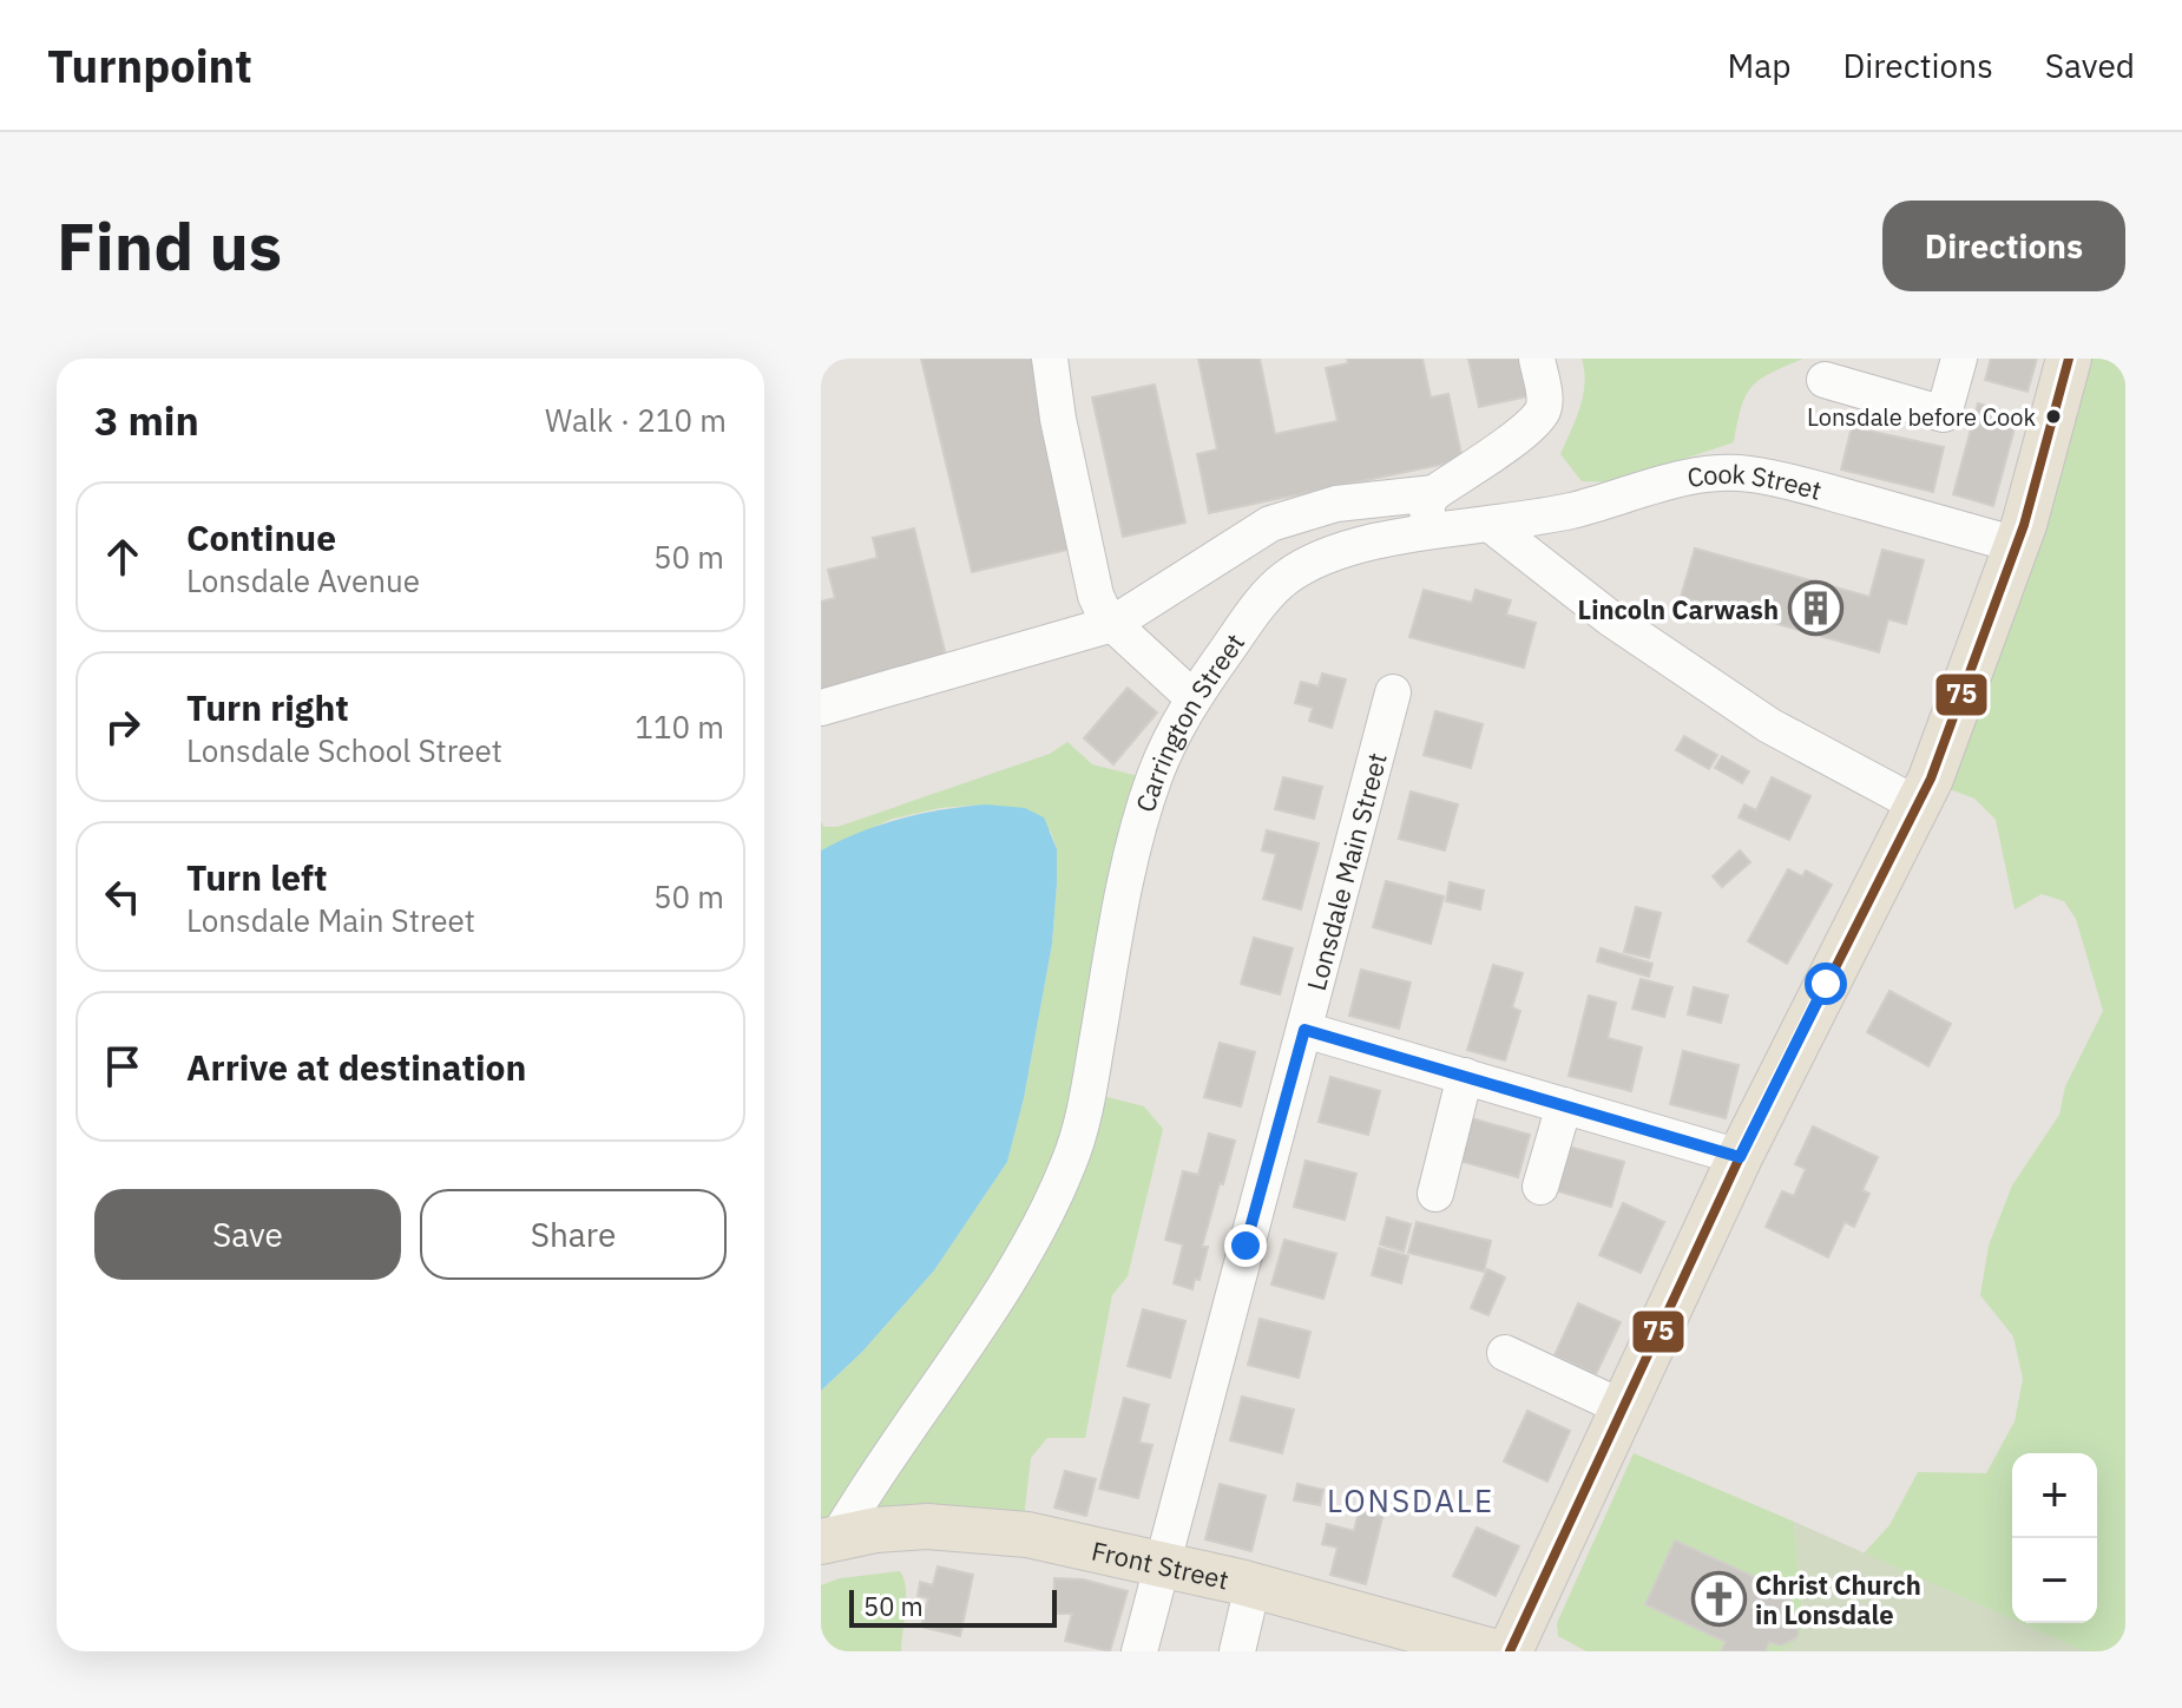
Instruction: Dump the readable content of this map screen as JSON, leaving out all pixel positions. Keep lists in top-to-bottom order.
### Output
{
  "streets": {
    "main road": ["Front Street"],
    "street": ["Cook Street", "Carrington Street", "Lonsdale Main Street"]
  },
  "crossings": [
    ["Cook Street", "Carrington Street"],
    ["Carrington Street", "Front Street"],
    ["Lonsdale Main Street", "Front Street"]
  ],
  "districts": ["LONSDALE"],
  "places": {
    "other": ["Lonsdale before Cook"],
    "building": ["Lincoln Carwash"],
    "church": ["Christ Church in Lonsdale"]
  },
  "lines": ["transit line 75"],
  "scale_bar": "50 m",
  "page": {
    "header": "Turnpoint",
    "nav": ["Map", "Directions", "Saved"],
    "buttons": [
      "Directions",
      ["Save", "Share"]
    ],
    "title": "Find us",
    "heading": ["3 min", "Walk · 210 m"],
    "list": [
      ["Continue", "Lonsdale Avenue", "50 m"],
      ["Turn right", "Lonsdale School Street", "110 m"],
      ["Turn left", "Lonsdale Main Street", "50 m"],
      "Arrive at destination"
    ],
    "map_buttons": ["+", "−"],
    "scale": "50 m"
  }
}
